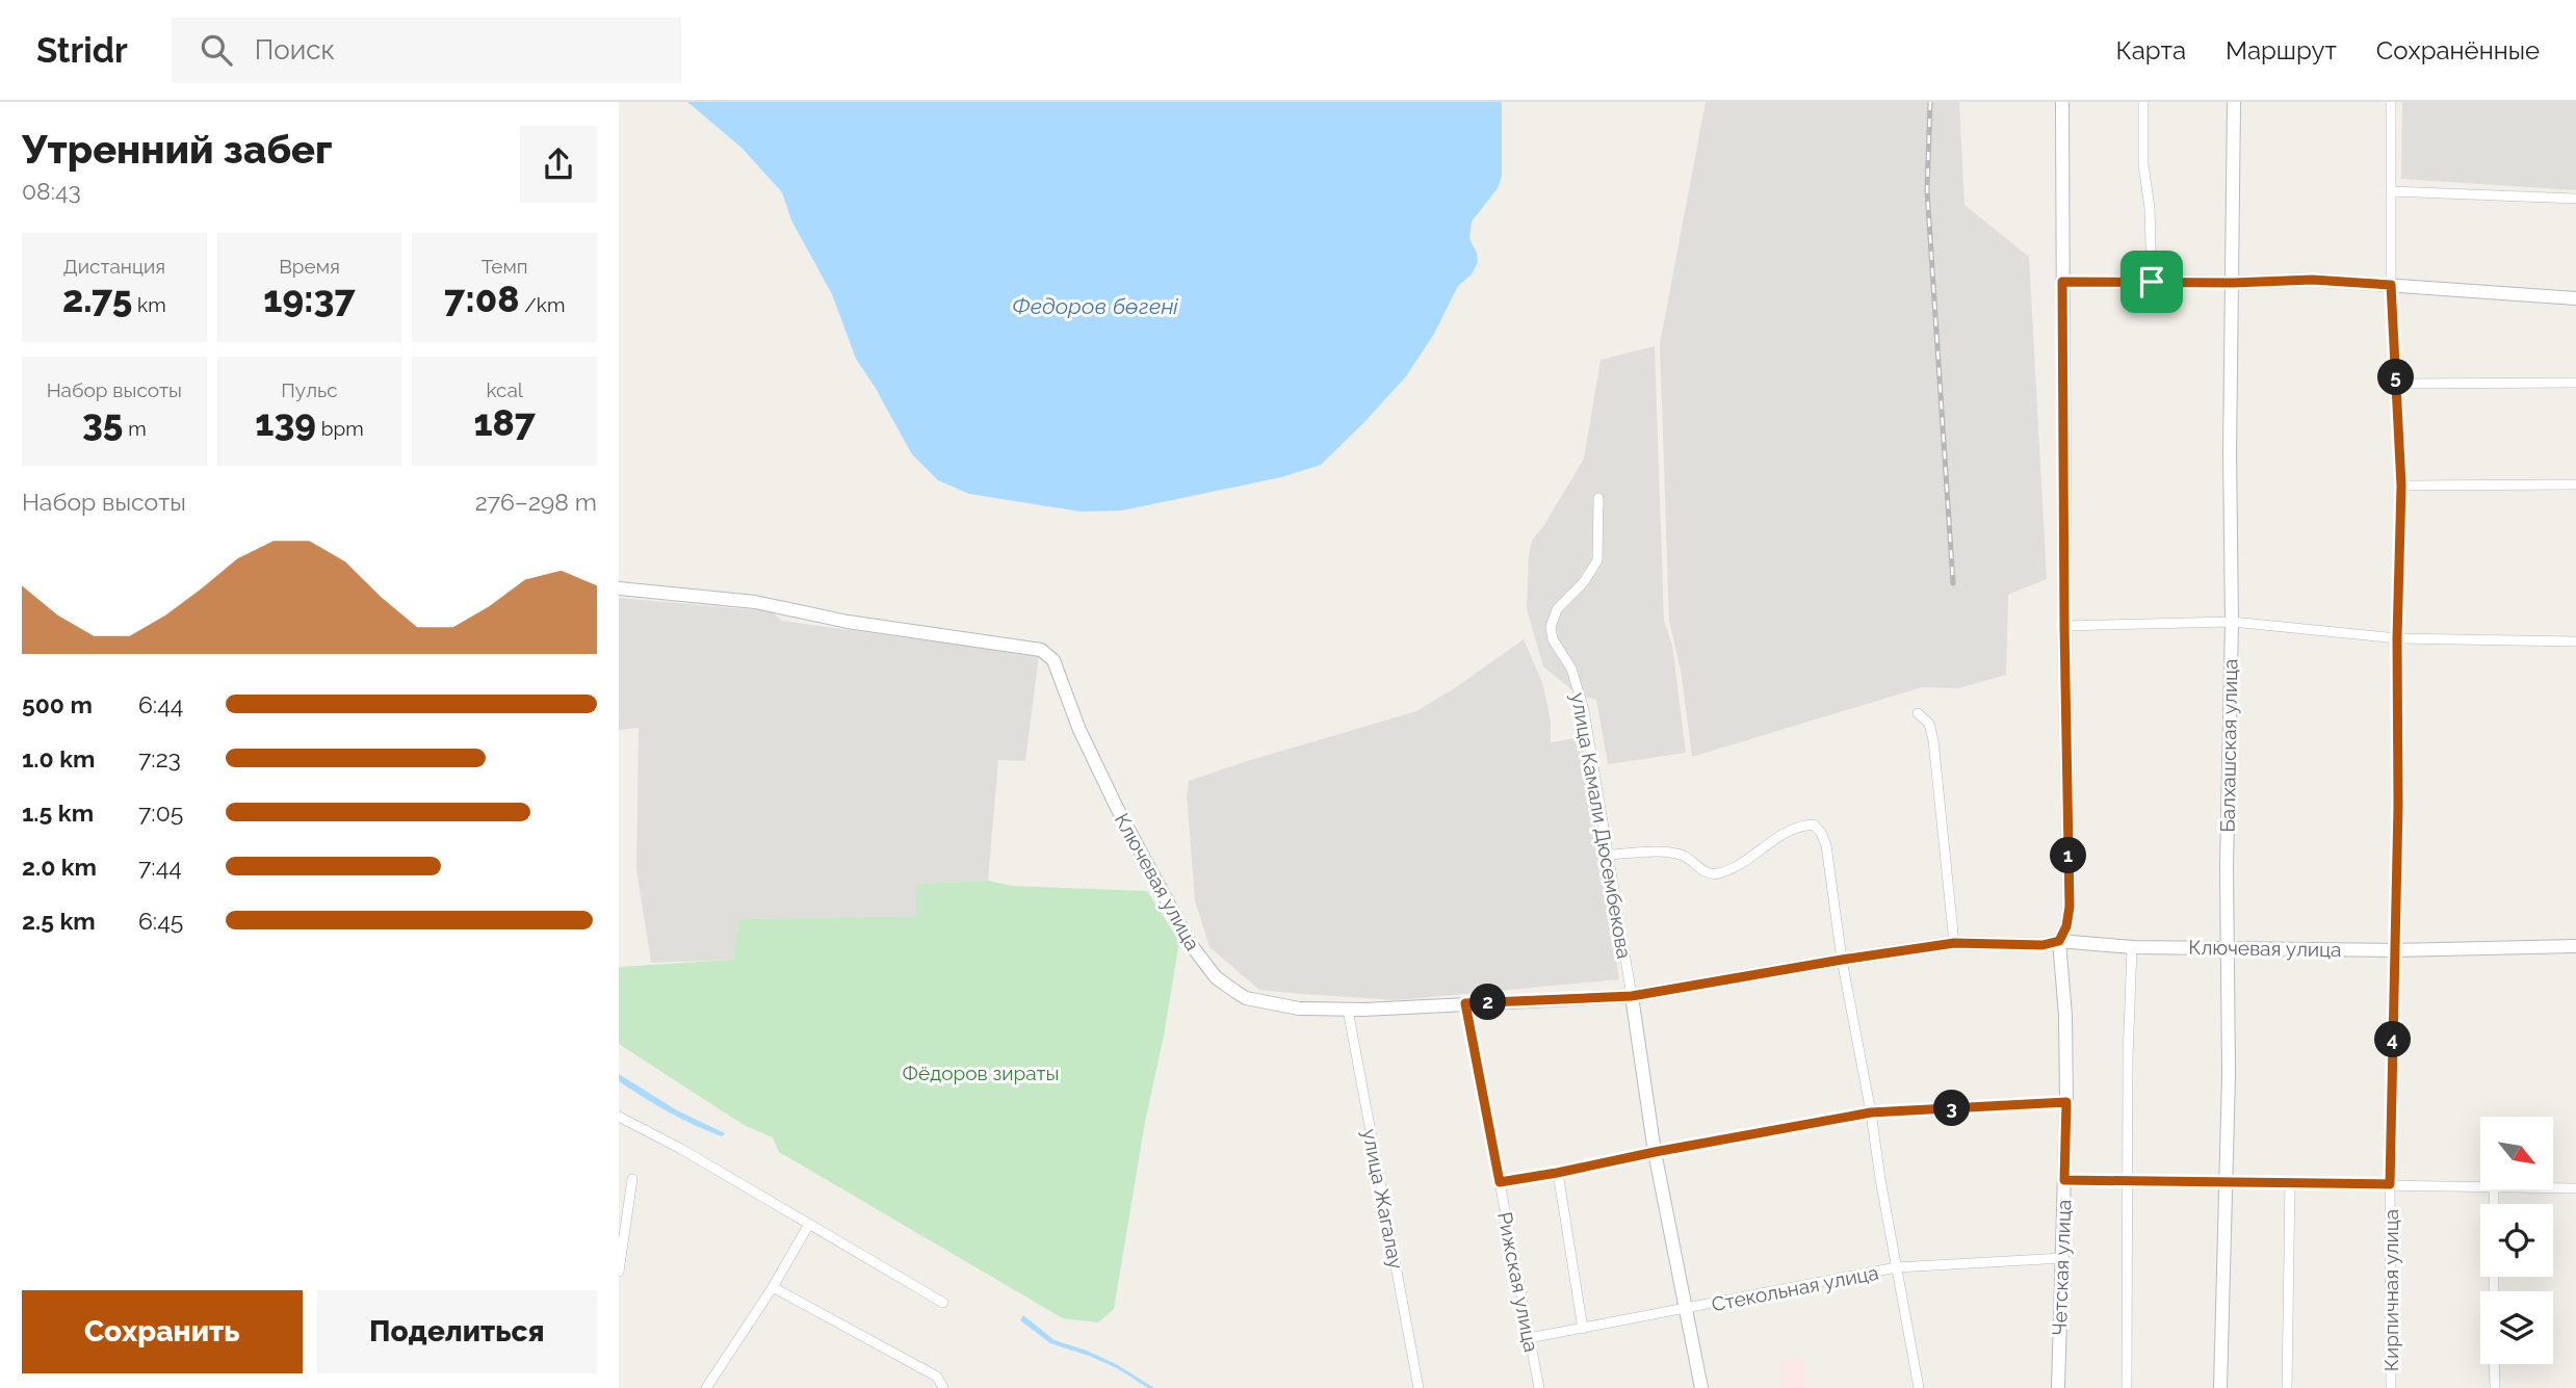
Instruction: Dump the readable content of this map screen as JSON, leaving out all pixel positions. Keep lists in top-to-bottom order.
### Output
{
  "streets": {
    "street": [
      "Балхашская улица",
      "улица Камали Дюсембекова",
      "Ключевая улица",
      "улица Жагалау",
      "Четская улица",
      "Рижская улица",
      "Стекольная улица",
      "Кирпичная улица"
    ]
  },
  "crossings": [
    ["Балхашская улица", "Ключевая улица"],
    ["улица Камали Дюсембекова", "Ключевая улица"],
    ["улица Камали Дюсембекова", "Стекольная улица"],
    ["Ключевая улица", "улица Жагалау"],
    ["Ключевая улица", "Четская улица"],
    ["Ключевая улица", "Рижская улица"],
    ["Ключевая улица", "Кирпичная улица"],
    ["Четская улица", "Стекольная улица"],
    ["Рижская улица", "Стекольная улица"]
  ],
  "water": ["Федоров бөгені"],
  "parks": ["Фёдоров зираты"],
  "north": "bottom right",
  "page": {
    "header": "Stridr",
    "search": "Поиск",
    "nav": ["Карта", "Маршрут", "Сохранённые"],
    "heading": ["Утренний забег", "08:43"],
    "stats": [
      ["Дистанция", "2.75 km"],
      ["Время", "19:37"],
      ["Темп", "7:08 /km"],
      ["Набор высоты", "35 m"],
      ["Пульс", "139 bpm"],
      ["kcal", "187"]
    ],
    "pins": [
      "5",
      "1",
      "2",
      "4",
      "3"
    ],
    "chart": ["Набор высоты", "276–298 m"],
    "list": [
      {
        "name": "500 m",
        "note": "6:44"
      },
      {
        "name": "1.0 km",
        "note": "7:23"
      },
      {
        "name": "1.5 km",
        "note": "7:05"
      },
      {
        "name": "2.0 km",
        "note": "7:44"
      },
      {
        "name": "2.5 km",
        "note": "6:45"
      }
    ],
    "buttons": ["Сохранить", "Поделиться"]
  }
}
